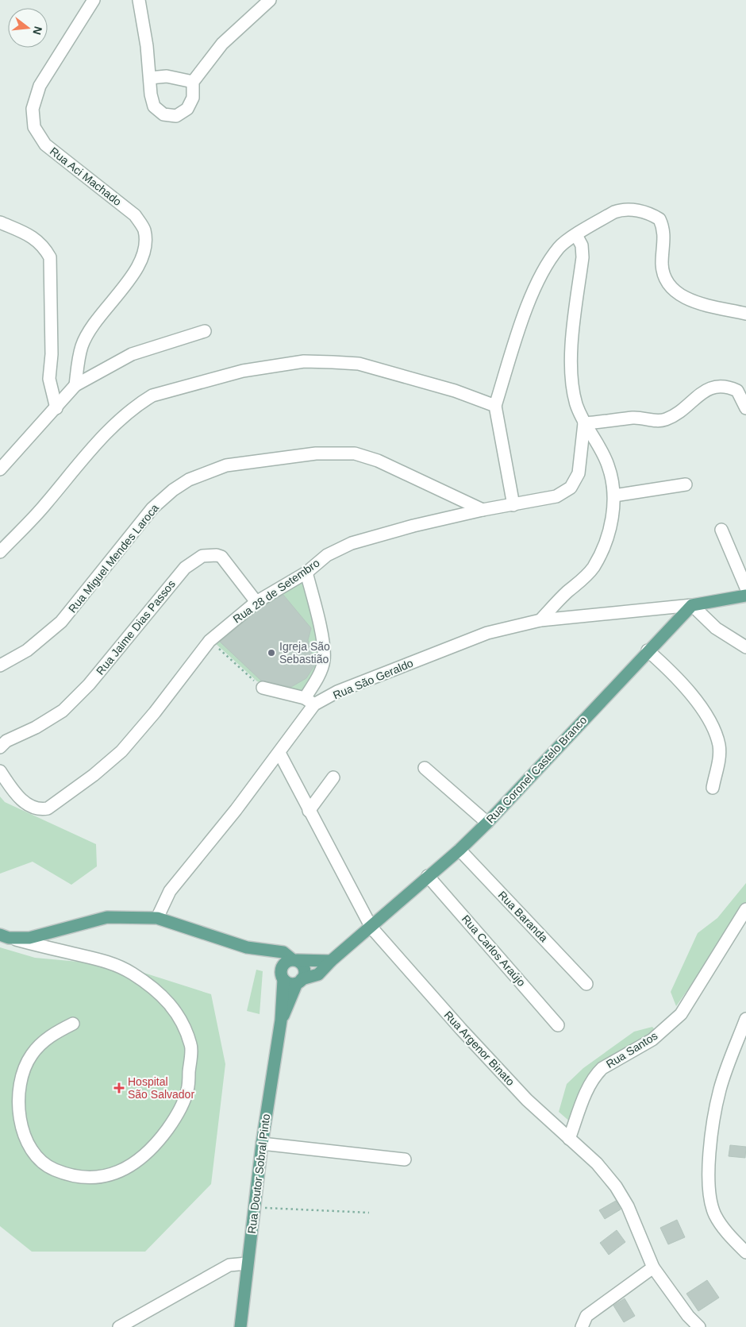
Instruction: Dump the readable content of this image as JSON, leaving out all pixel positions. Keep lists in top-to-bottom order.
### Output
{
  "streets": {
    "main road": ["Rua Coronel Castelo Branco", "Rua Doutor Sobral Pinto"],
    "street": [
      "Rua Aci Machado",
      "Rua Miguel Mendes Laroca",
      "Rua 28 de Setembro",
      "Rua Jaime Dias Passos",
      "Rua São Geraldo",
      "Rua Baranda",
      "Rua Carlos Araújo",
      "Rua Argenor Binato",
      "Rua Santos"
    ]
  },
  "crossings": [
    ["Rua Miguel Mendes Laroca", "Rua 28 de Setembro"],
    ["Rua 28 de Setembro", "Rua Jaime Dias Passos"],
    ["Rua São Geraldo", "Rua Coronel Castelo Branco"],
    ["Rua São Geraldo", "Rua Argenor Binato"],
    ["Rua Coronel Castelo Branco", "Rua Baranda"],
    ["Rua Coronel Castelo Branco", "Rua Carlos Araújo"],
    ["Rua Coronel Castelo Branco", "Rua Argenor Binato"],
    ["Rua Argenor Binato", "Rua Santos"]
  ],
  "places": {
    "other": ["Igreja São Sebastião"],
    "health": ["Hospital São Salvador"]
  },
  "north": "right"
}
